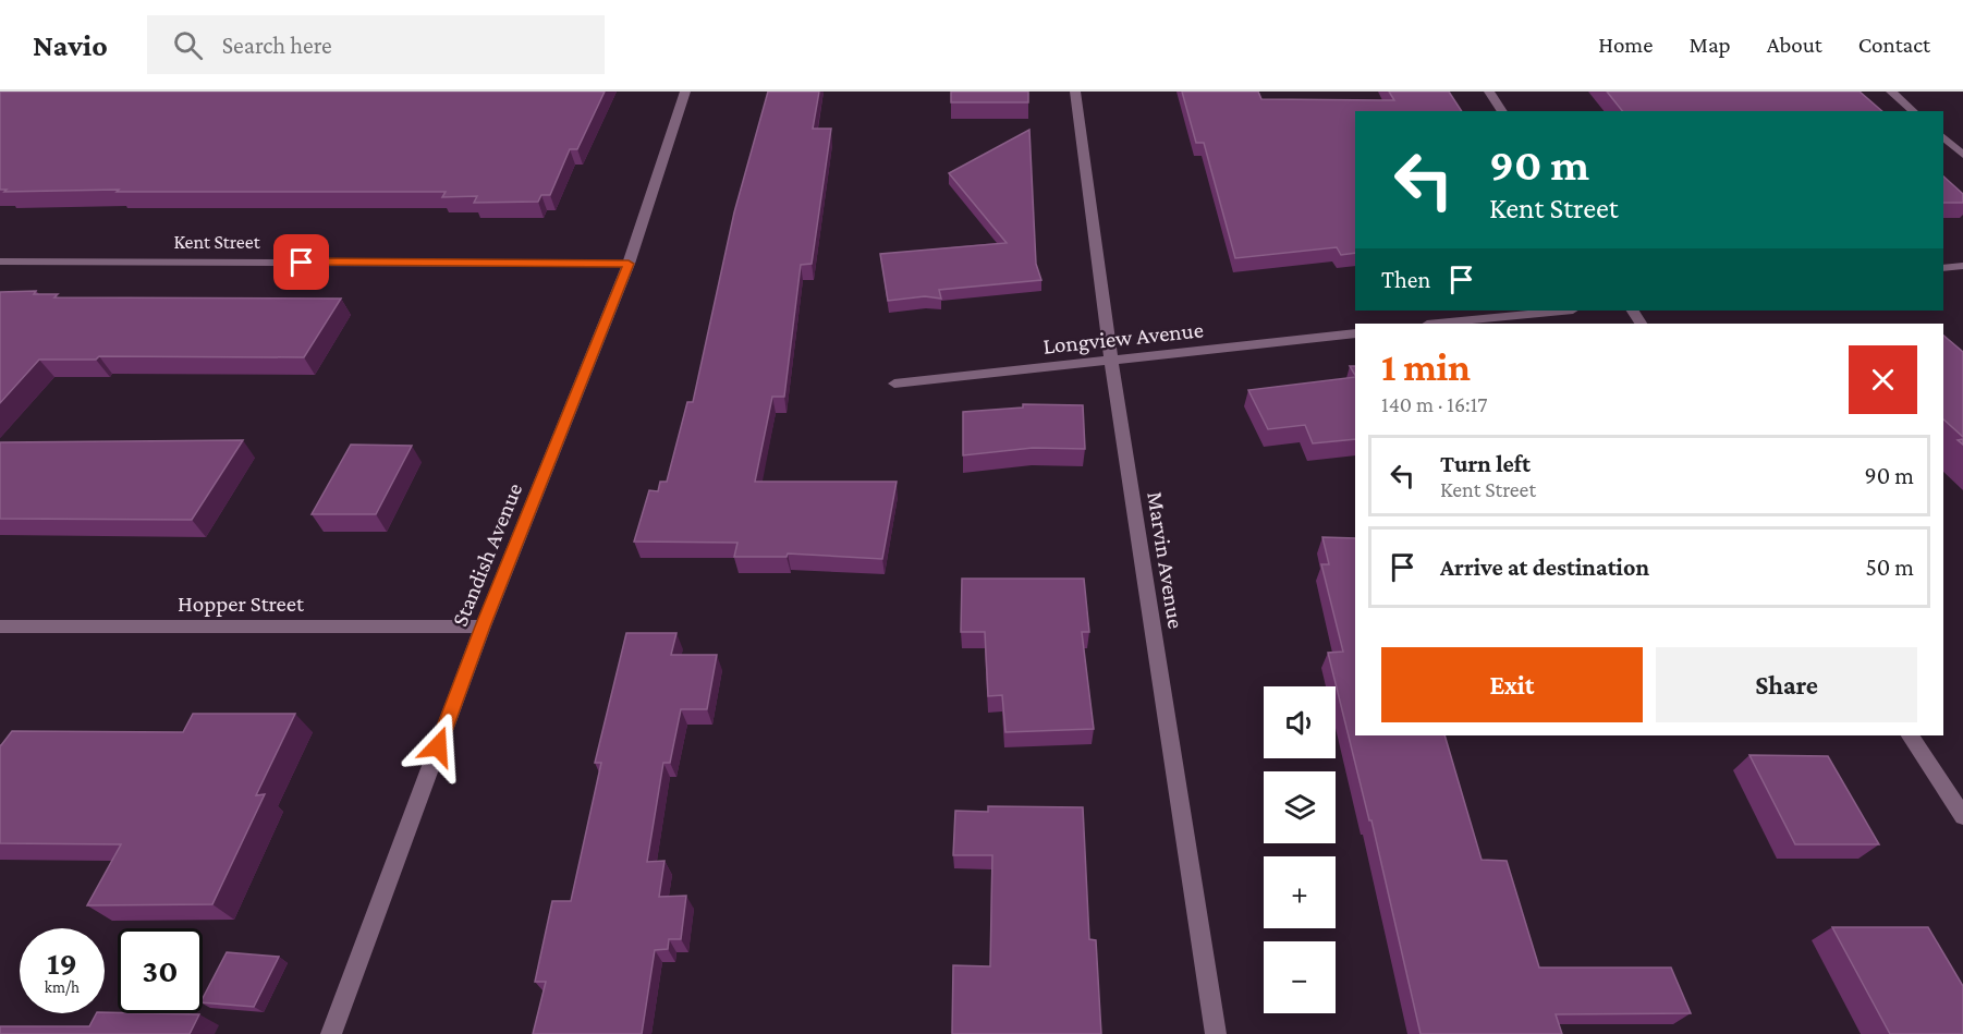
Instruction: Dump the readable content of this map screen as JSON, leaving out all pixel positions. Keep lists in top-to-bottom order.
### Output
{
  "streets": {
    "street": [
      "Kent Street",
      "Longview Avenue",
      "Standish Avenue",
      "Marvin Avenue",
      "Hopper Street"
    ]
  },
  "crossings": [
    ["Kent Street", "Standish Avenue"],
    ["Longview Avenue", "Marvin Avenue"],
    ["Standish Avenue", "Hopper Street"]
  ],
  "page": {
    "header": "Navio",
    "search": "Search here",
    "nav": [
      "Home",
      "Map",
      "About",
      "Contact"
    ],
    "turn": ["90 m", "Kent Street"],
    "then": "Then",
    "heading": ["1 min", "140 m · 16:17"],
    "list": [
      {
        "name": "Turn left",
        "note": "Kent Street",
        "value": "90 m"
      },
      {
        "name": "Arrive at destination",
        "value": "50 m"
      }
    ],
    "buttons": ["Exit", "Share"],
    "map_buttons": ["+", "−"],
    "speed": "19 km/h",
    "limit": "30"
  }
}
